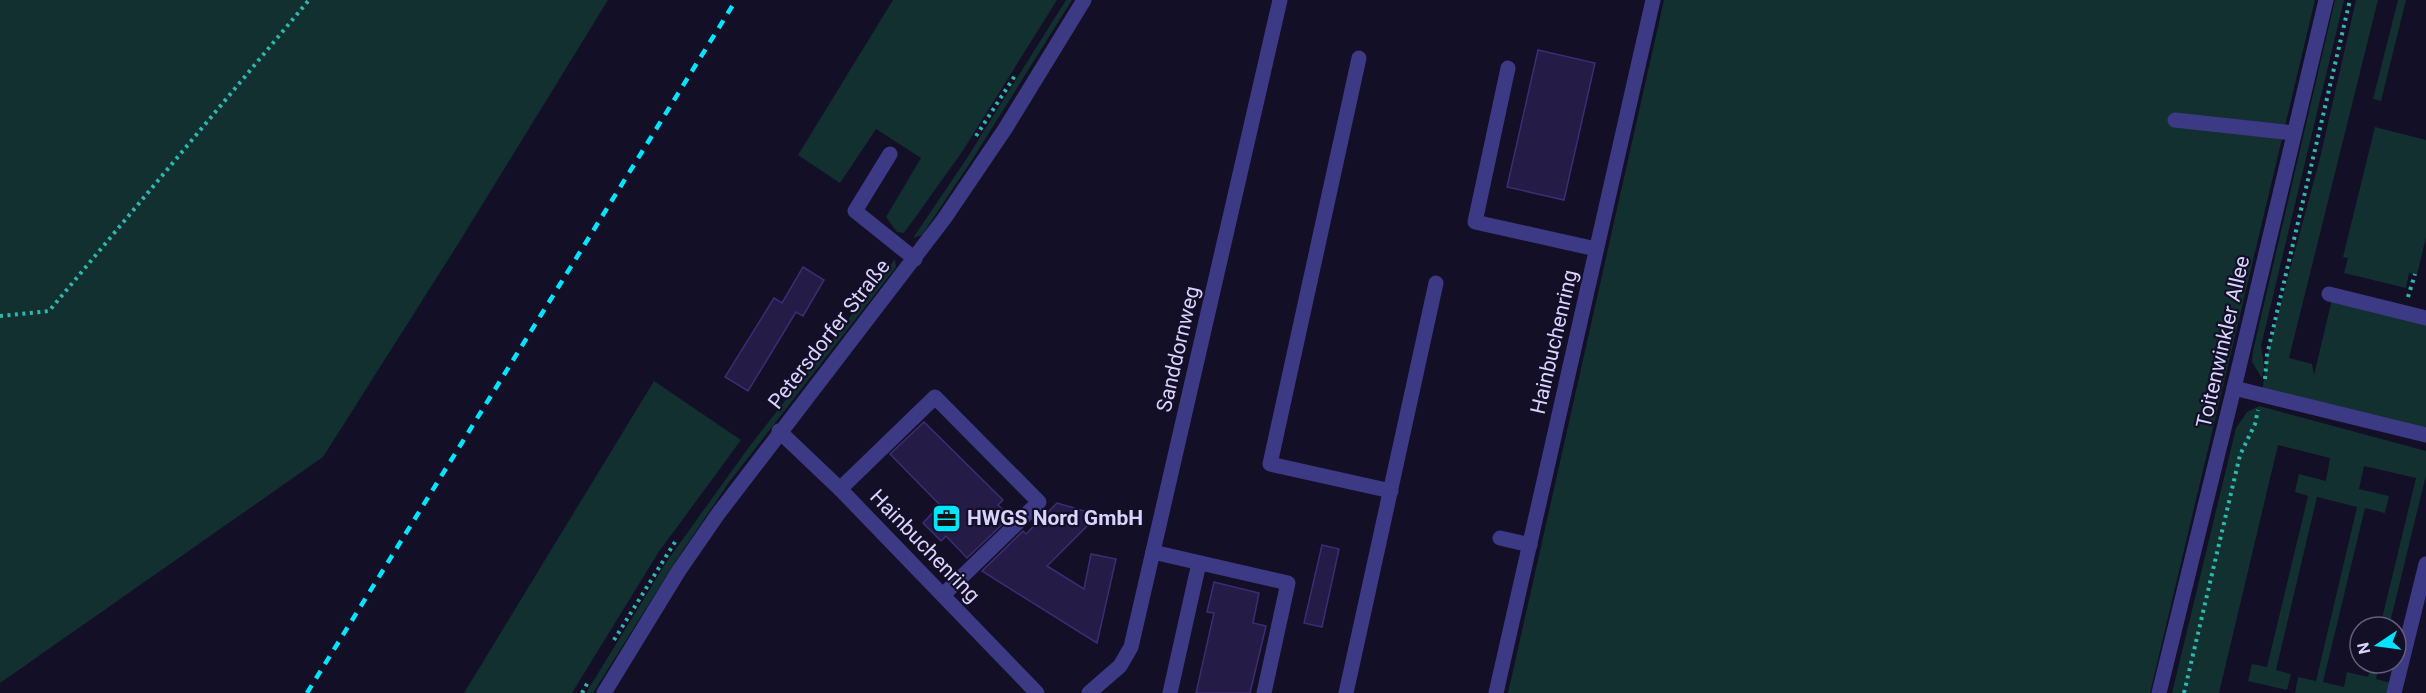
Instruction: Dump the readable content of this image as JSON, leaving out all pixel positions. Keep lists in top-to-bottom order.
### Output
{
  "streets": {
    "street": [
      "Petersdorfer Straße",
      "Hainbuchenring",
      "Toitenwinkler Allee",
      "Sanddornweg"
    ]
  },
  "crossings": [
    ["Petersdorfer Straße", "Hainbuchenring"]
  ],
  "places": {
    "office": ["HWGS Nord GmbH"]
  },
  "north": "left"
}
